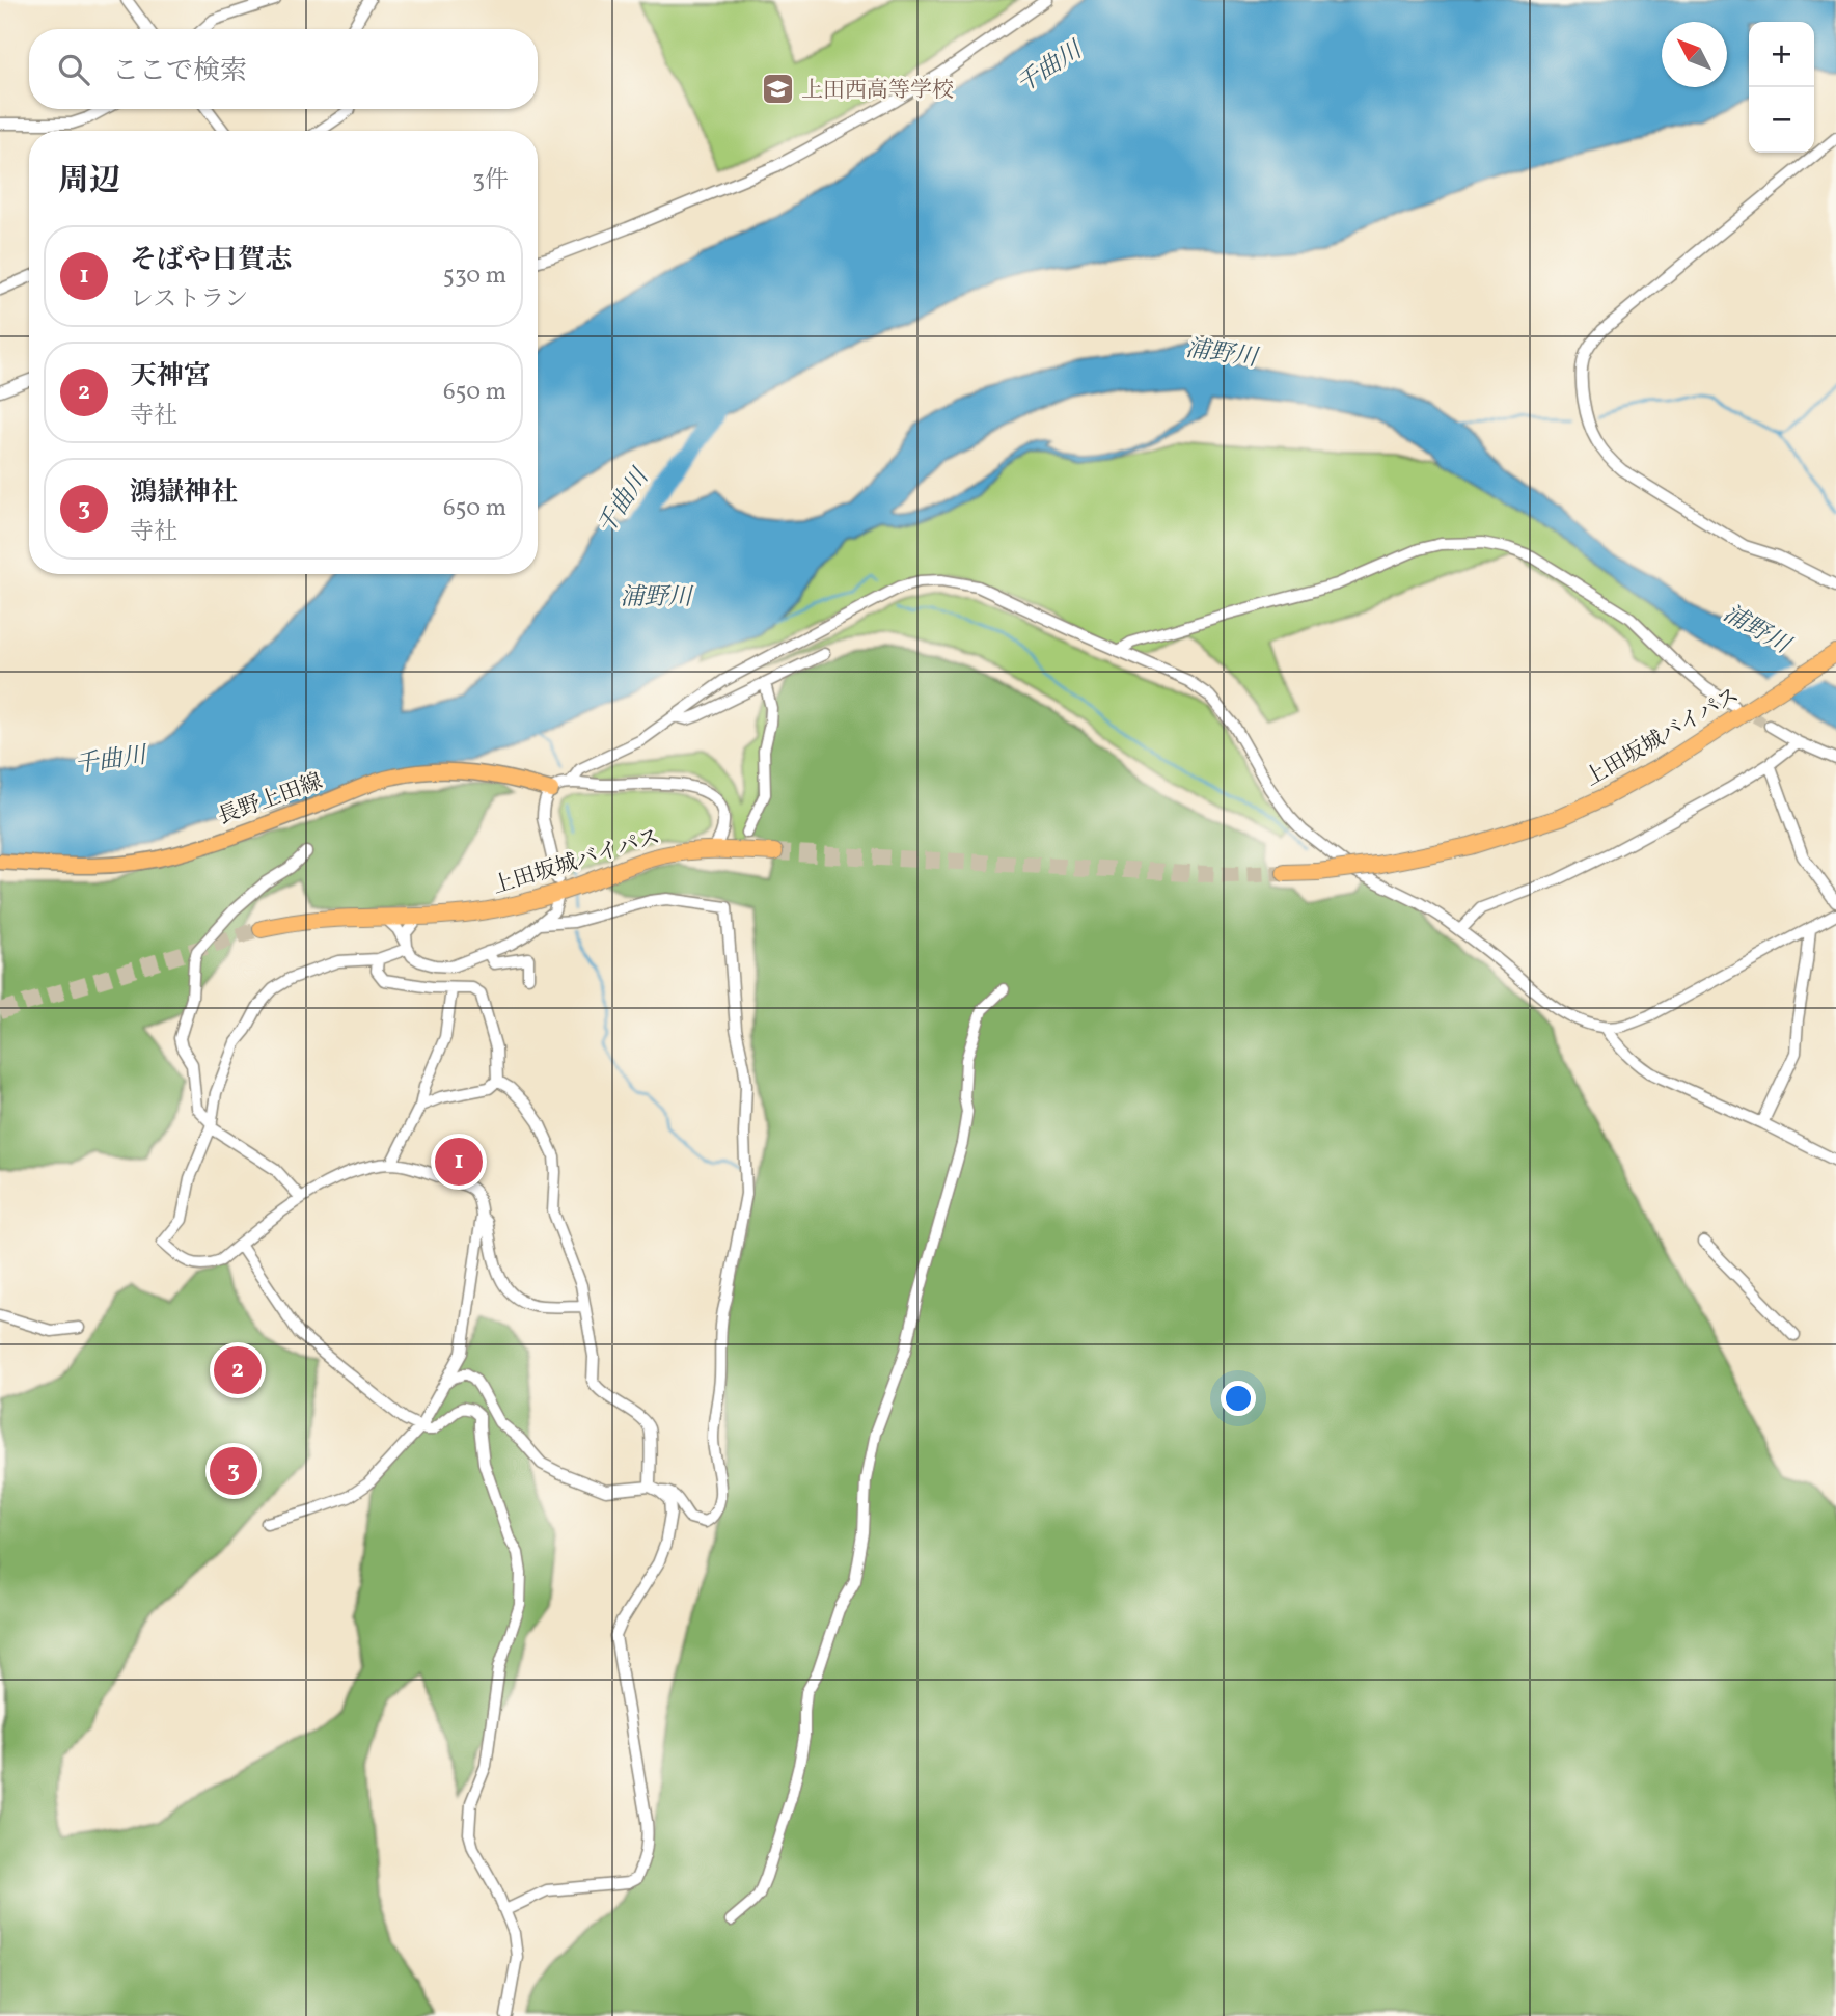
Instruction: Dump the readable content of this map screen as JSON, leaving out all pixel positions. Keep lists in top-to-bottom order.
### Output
{
  "streets": {
    "highway": ["上田坂城バイパス"],
    "main road": ["長野上田線"]
  },
  "water": ["千曲川", "浦野川"],
  "places": {
    "school or university": ["上田西高等学校"]
  },
  "north": "top left",
  "page": {
    "map_buttons": ["+", "−"],
    "search": "ここで検索",
    "heading": ["周辺", "3件"],
    "list": [
      {
        "mark": "1",
        "name": "そばや日賀志",
        "note": "レストラン",
        "value": "530 m"
      },
      {
        "mark": "2",
        "name": "天神宮",
        "note": "寺社",
        "value": "650 m"
      },
      {
        "mark": "3",
        "name": "鴻嶽神社",
        "note": "寺社",
        "value": "650 m"
      }
    ],
    "pins": ["1", "2", "3"]
  }
}
